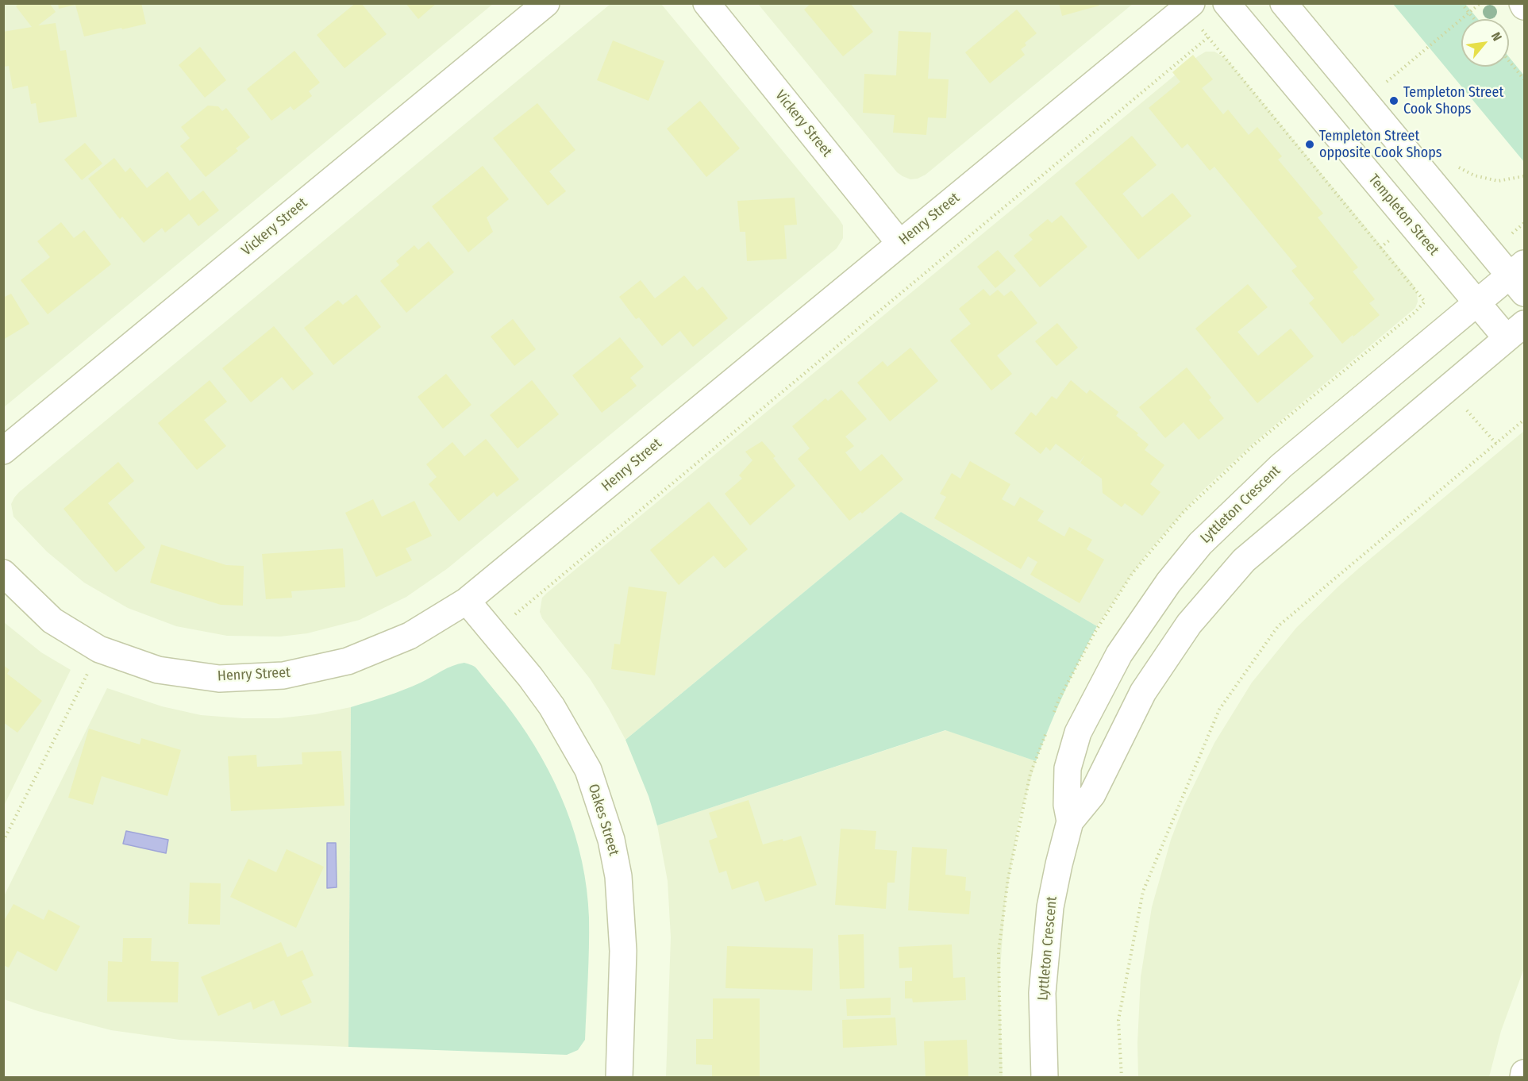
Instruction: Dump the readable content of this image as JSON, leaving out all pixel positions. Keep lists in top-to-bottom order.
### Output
{
  "streets": {
    "street": [
      "Vickery Street",
      "Templeton Street",
      "Henry Street",
      "Lyttleton Crescent",
      "Oakes Street"
    ]
  },
  "crossings": [
    ["Vickery Street", "Henry Street"],
    ["Templeton Street", "Lyttleton Crescent"],
    ["Henry Street", "Oakes Street"]
  ],
  "places": ["Templeton Street Cook Shops", "Templeton Street opposite Cook Shops"],
  "north": "top right"
}
